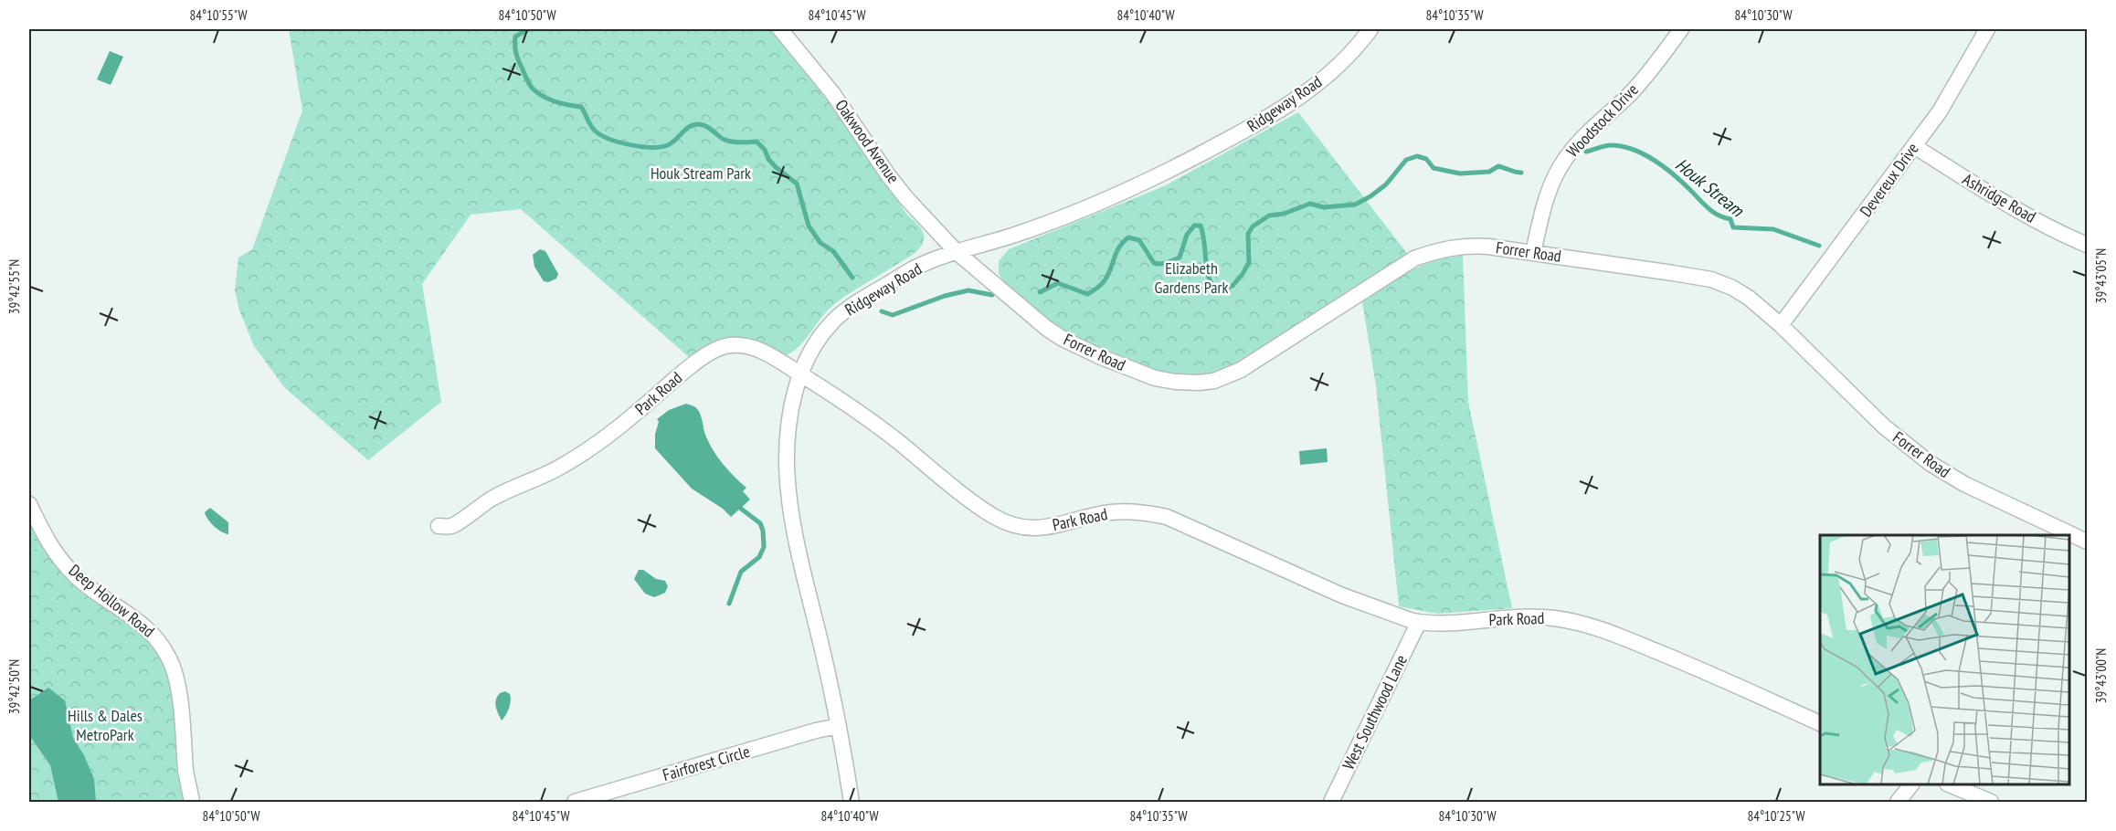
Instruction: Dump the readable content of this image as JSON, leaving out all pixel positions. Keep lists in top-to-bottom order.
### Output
{
  "streets": {
    "street": [
      "Ridgeway Road",
      "Woodstock Drive",
      "Oakwood Avenue",
      "Devereux Drive",
      "Ashridge Road",
      "Forrer Road",
      "Park Road",
      "Deep Hollow Road",
      "West Southwood Lane",
      "Fairforest Circle"
    ]
  },
  "crossings": [
    ["Ridgeway Road", "Oakwood Avenue"],
    ["Ridgeway Road", "Forrer Road"],
    ["Ridgeway Road", "Park Road"],
    ["Ridgeway Road", "Fairforest Circle"],
    ["Woodstock Drive", "Forrer Road"],
    ["Oakwood Avenue", "Forrer Road"],
    ["Devereux Drive", "Ashridge Road"],
    ["Devereux Drive", "Forrer Road"],
    ["Park Road", "West Southwood Lane"]
  ],
  "water": ["Houk Stream"],
  "parks": ["Houk Stream Park", "Elizabeth Gardens Park", "Hills & Dales MetroPark"],
  "coordinates": [
    "84°10'55\"W",
    "84°10'50\"W",
    "84°10'45\"W",
    "84°10'40\"W",
    "84°10'35\"W",
    "84°10'30\"W",
    "39°43'05\"N",
    "39°42'55\"N",
    "39°43'00\"N",
    "39°42'50\"N",
    "84°10'25\"W"
  ]
}
